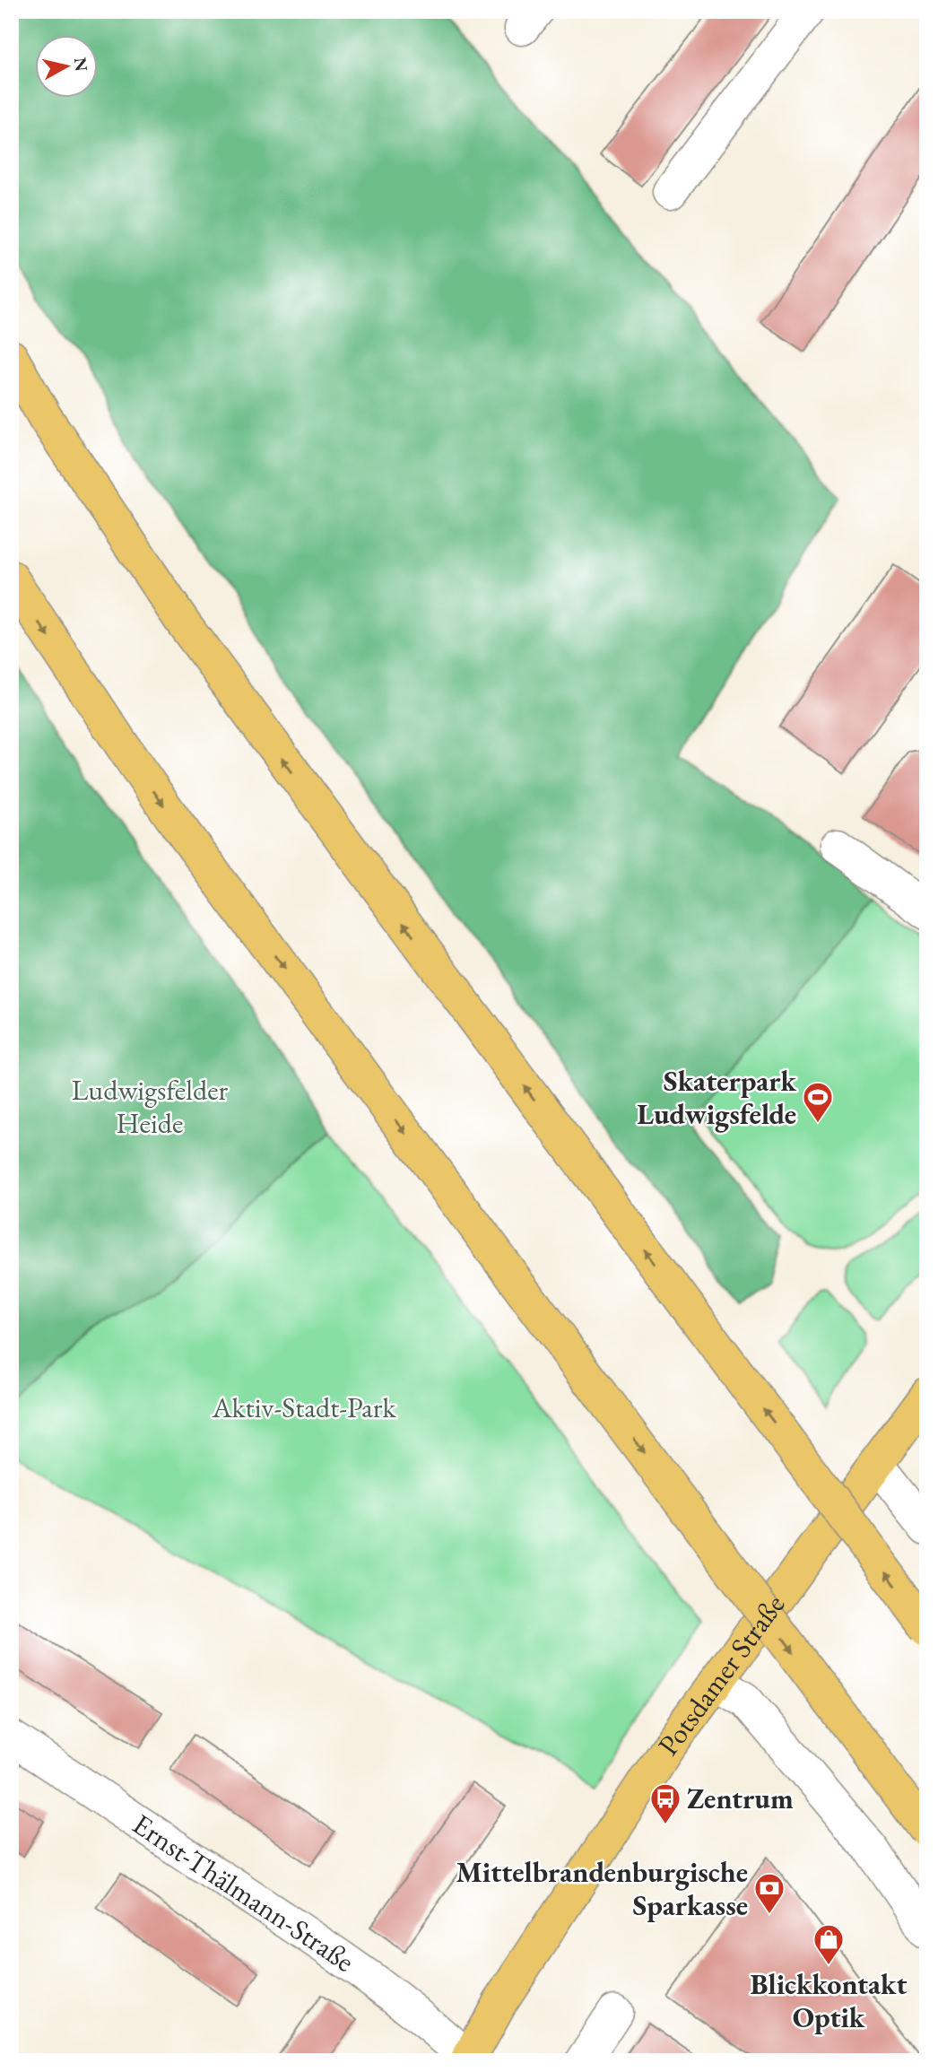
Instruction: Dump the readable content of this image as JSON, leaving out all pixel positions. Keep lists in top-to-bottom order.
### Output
{
  "streets": {
    "main road": ["Potsdamer Straße"],
    "street": ["Ernst-Thälmann-Straße"]
  },
  "crossings": [
    ["Potsdamer Straße", "Ernst-Thälmann-Straße"]
  ],
  "parks": ["Ludwigsfelder Heide", "Aktiv-Stadt-Park"],
  "places": {
    "sports": ["Skaterpark Ludwigsfelde"],
    "bus stop": ["Zentrum"],
    "bank": ["Mittelbrandenburgische Sparkasse"],
    "shop": ["Blickkontakt Optik"]
  },
  "north": "right"
}
